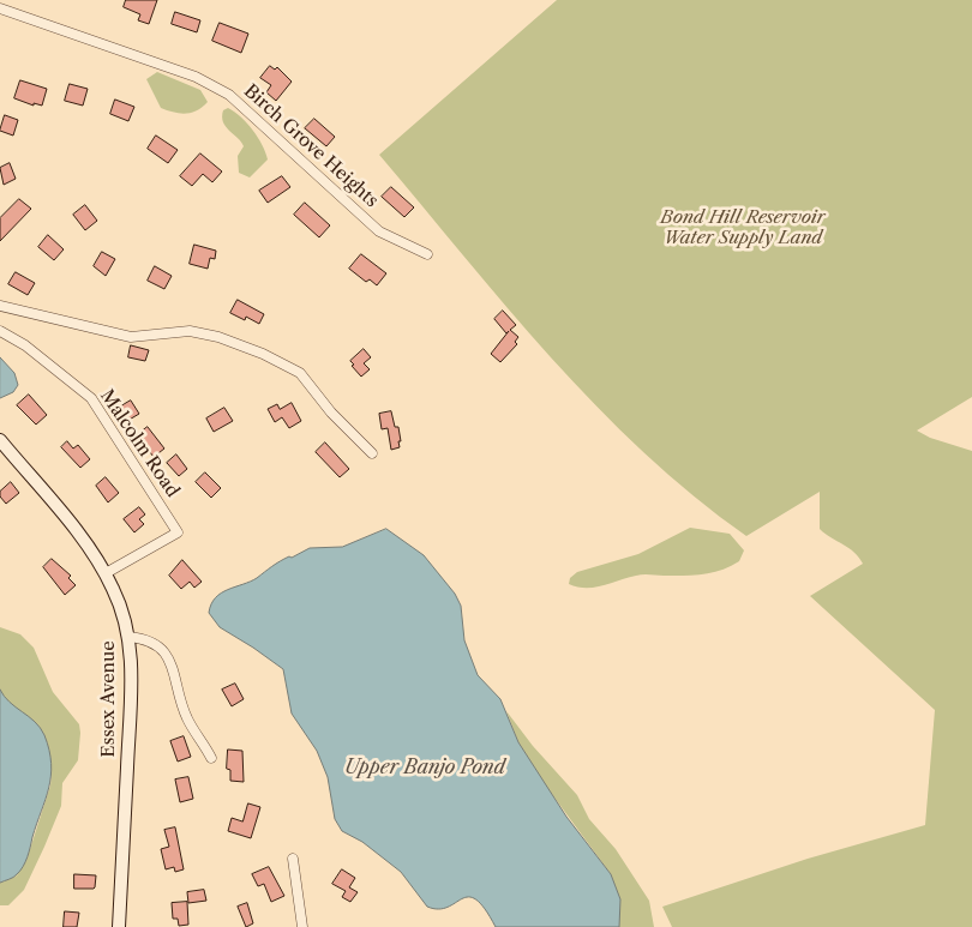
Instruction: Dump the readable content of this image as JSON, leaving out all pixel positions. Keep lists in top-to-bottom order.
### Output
{
  "streets": {
    "street": ["Birch Grove Heights", "Malcolm Road", "Essex Avenue"]
  },
  "crossings": [
    ["Malcolm Road", "Essex Avenue"]
  ],
  "water": ["Upper Banjo Pond"],
  "parks": ["Bond Hill Reservoir Water Supply Land"]
}
